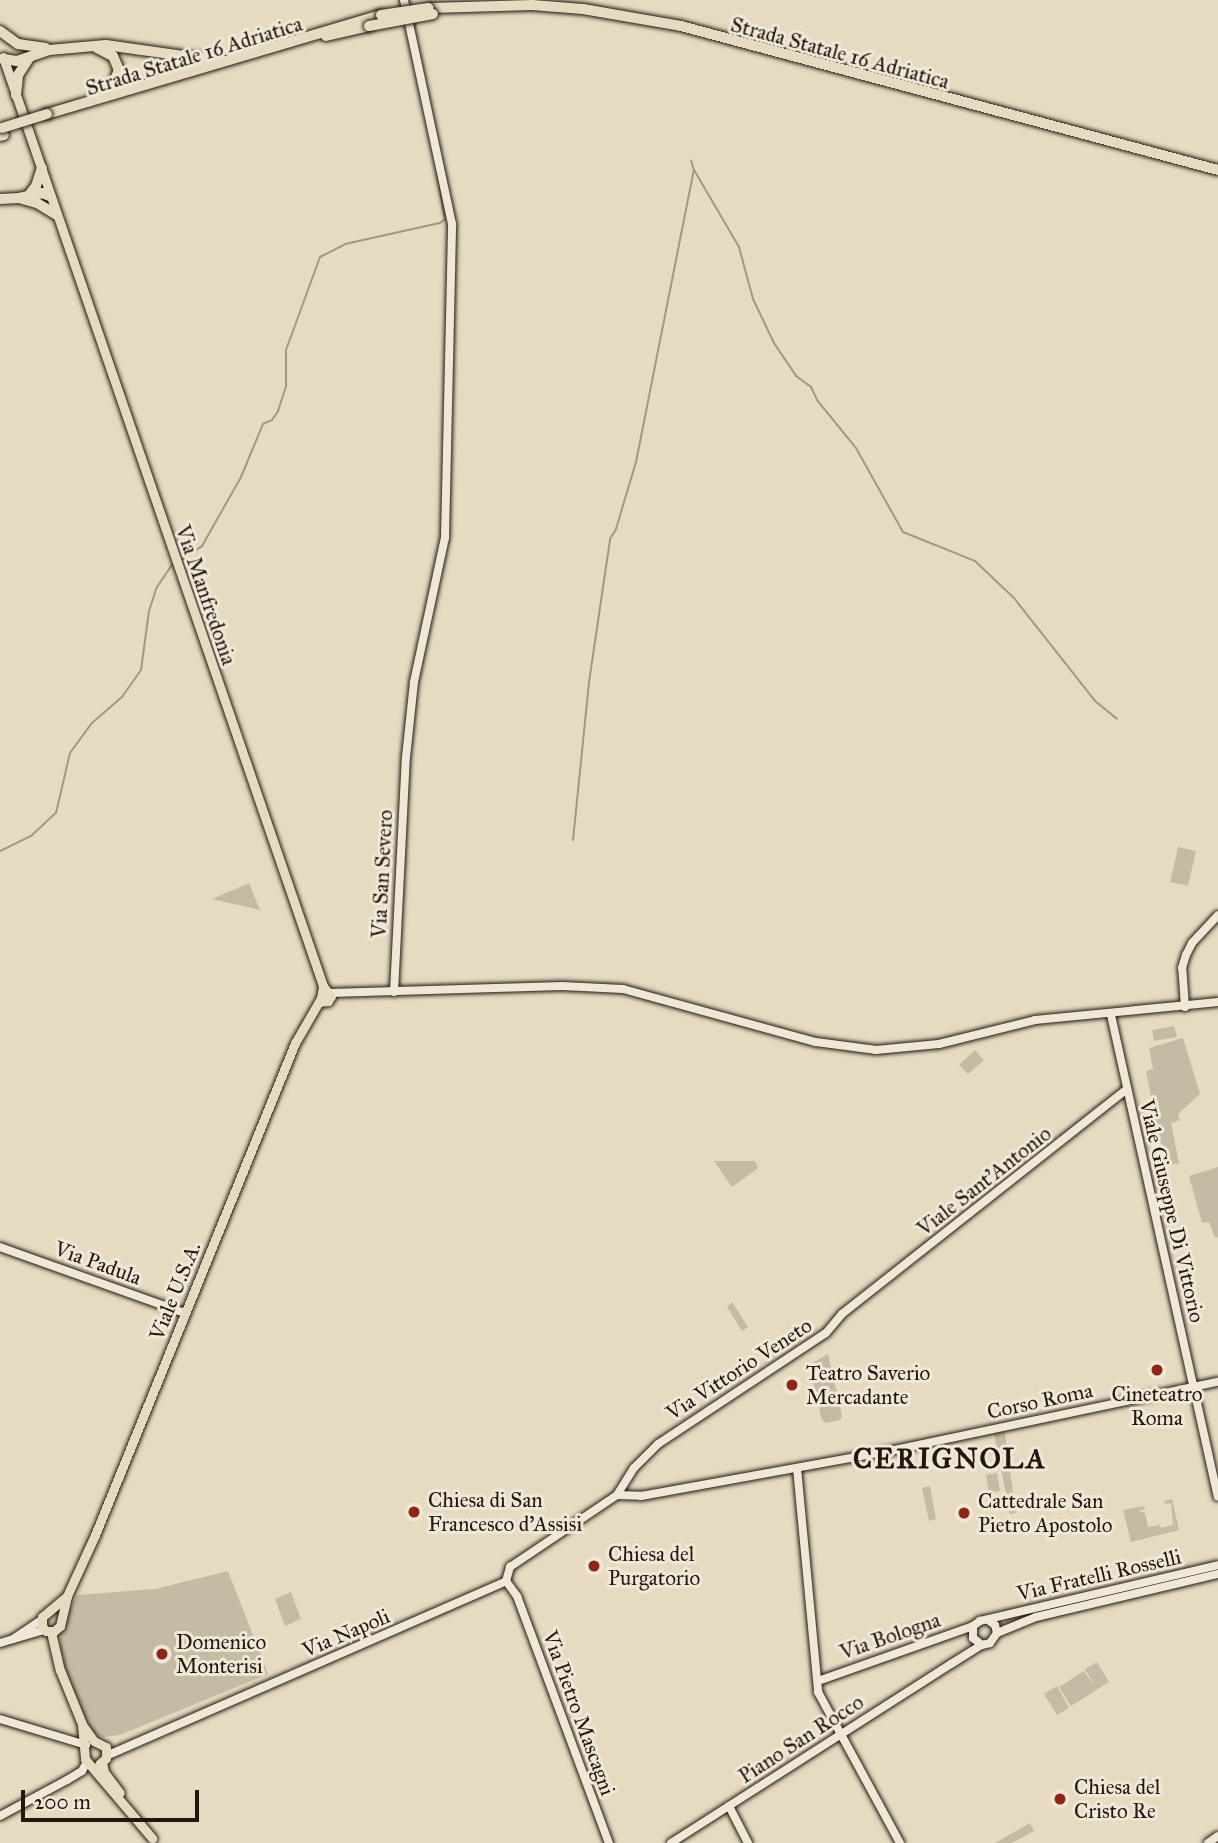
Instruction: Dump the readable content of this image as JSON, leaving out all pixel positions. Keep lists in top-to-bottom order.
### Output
{
  "streets": {
    "highway": ["Strada Statale 16 Adriatica"],
    "main road": ["Via Manfredonia", "Viale U.S.A."],
    "street": [
      "Via San Severo",
      "Viale Sant'Antonio",
      "Viale Giuseppe Di Vittorio",
      "Via Padula",
      "Via Vittorio Veneto",
      "Corso Roma",
      "Via Fratelli Rosselli",
      "Via Napoli",
      "Via Bologna",
      "Via Pietro Mascagni",
      "Piano San Rocco"
    ]
  },
  "crossings": [
    ["Via Manfredonia", "Viale U.S.A."],
    ["Viale Sant'Antonio", "Viale Giuseppe Di Vittorio"],
    ["Viale Sant'Antonio", "Via Vittorio Veneto"],
    ["Viale Giuseppe Di Vittorio", "Corso Roma"],
    ["Via Padula", "Viale U.S.A."],
    ["Via Vittorio Veneto", "Corso Roma"],
    ["Via Fratelli Rosselli", "Via Bologna"],
    ["Via Fratelli Rosselli", "Piano San Rocco"],
    ["Via Napoli", "Via Pietro Mascagni"],
    ["Via Bologna", "Piano San Rocco"]
  ],
  "districts": ["CERIGNOLA"],
  "places": [
    "Cineteatro Roma",
    "Teatro Saverio Mercadante",
    "Chiesa di San Francesco d'Assisi",
    "Cattedrale San Pietro Apostolo",
    "Chiesa del Purgatorio",
    "Domenico Monterisi",
    "Chiesa del Cristo Re"
  ],
  "scale_bar": "200 m"
}
